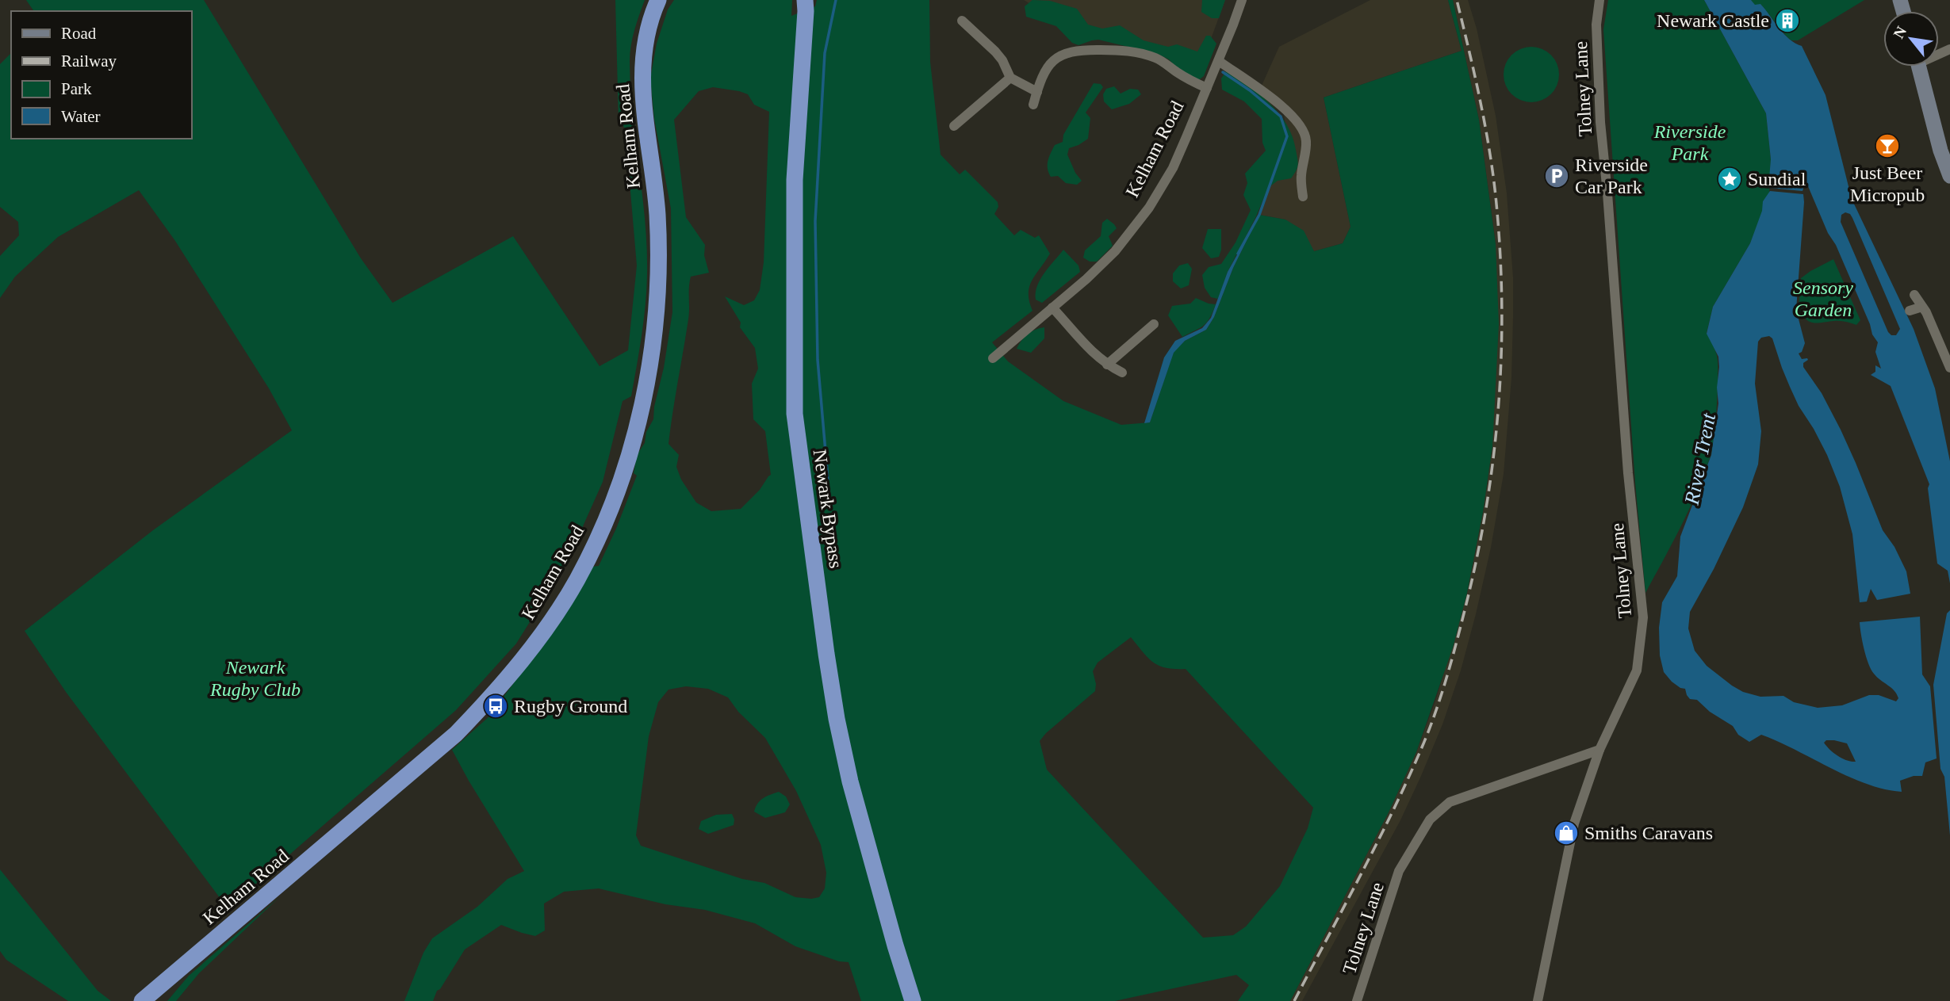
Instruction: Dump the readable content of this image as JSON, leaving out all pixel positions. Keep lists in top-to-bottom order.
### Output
{
  "streets": {
    "highway": ["Kelham Road", "Newark Bypass"],
    "street": ["Tolney Lane"]
  },
  "water": ["River Trent"],
  "parks": ["Riverside Park", "Sensory Garden", "Newark Rugby Club"],
  "places": {
    "building": ["Newark Castle"],
    "bar": ["Just Beer Micropub"],
    "parking": ["Riverside Car Park"],
    "place": ["Sundial"],
    "bus stop": ["Rugby Ground"],
    "shop": ["Smiths Caravans"]
  },
  "legend": [
    "Road",
    "Railway",
    "Park",
    "Water"
  ],
  "north": "top left"
}
